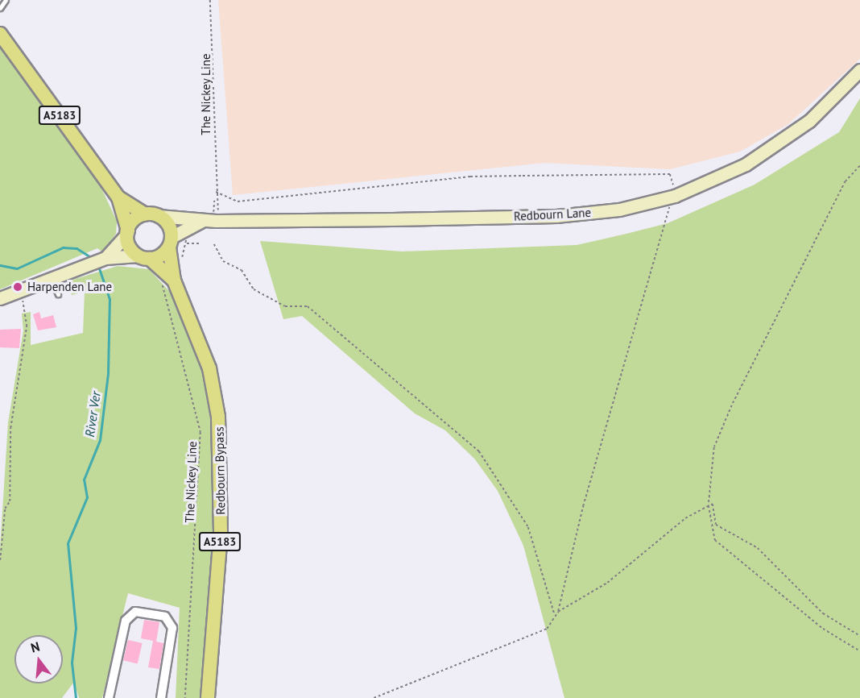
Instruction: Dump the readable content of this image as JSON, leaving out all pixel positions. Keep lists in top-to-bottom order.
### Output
{
  "streets": {
    "main road": ["A5183", "Redbourn Lane", "Redbourn Bypass"],
    "path": ["The Nickey Line"]
  },
  "crossings": [
    ["The Nickey Line", "Redbourn Lane"],
    ["The Nickey Line", "Redbourn Bypass"],
    ["A5183", "Redbourn Lane"],
    ["A5183", "Redbourn Bypass"],
    ["Redbourn Lane", "Redbourn Bypass"]
  ],
  "water": ["River Ver"],
  "places": ["Harpenden Lane"],
  "north": "top"
}
